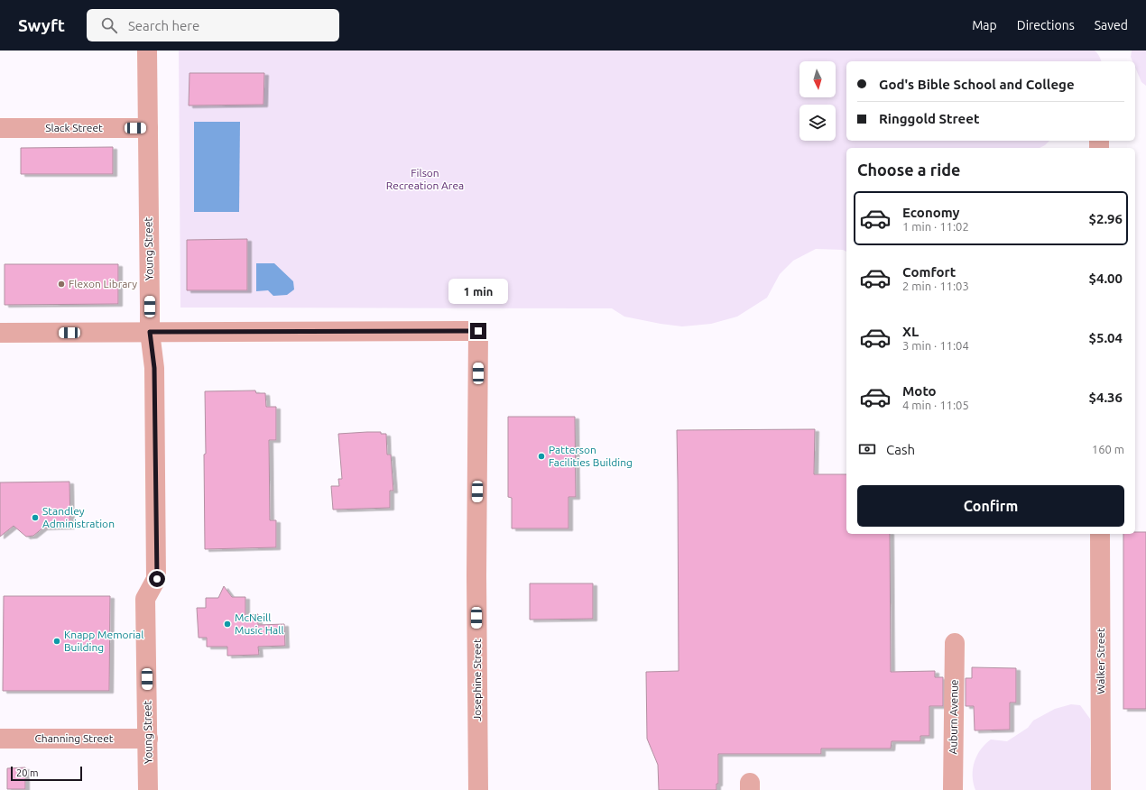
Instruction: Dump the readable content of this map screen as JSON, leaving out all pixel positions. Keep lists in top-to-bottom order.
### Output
{
  "streets": {
    "street": [
      "Slack Street",
      "Young Street",
      "Walker Street",
      "Josephine Street",
      "Auburn Avenue",
      "Channing Street"
    ]
  },
  "crossings": [
    ["Slack Street", "Young Street"],
    ["Young Street", "Josephine Street"],
    ["Young Street", "Channing Street"]
  ],
  "parks": ["Filson Recreation Area"],
  "places": [
    "Flexon Library",
    "Patterson Facilities Building",
    "Standley Administration",
    "McNeill Music Hall",
    "Knapp Memorial Building"
  ],
  "scale_bar": "20 m",
  "north": "bottom",
  "page": {
    "header": "Swyft",
    "search": "Search here",
    "nav": ["Map", "Directions", "Saved"],
    "banner": ["God's Bible School and College", "Ringgold Street"],
    "heading": "Choose a ride",
    "list": [
      {
        "name": "Economy",
        "note": "1 min · 11:02",
        "value": "$2.96"
      },
      {
        "name": "Comfort",
        "note": "2 min · 11:03",
        "value": "$4.00"
      },
      {
        "name": "XL",
        "note": "3 min · 11:04",
        "value": "$5.04"
      },
      {
        "name": "Moto",
        "note": "4 min · 11:05",
        "value": "$4.36"
      }
    ],
    "bubble": "1 min",
    "pay": ["Cash", "160 m"],
    "buttons": "Confirm",
    "scale": "20 m"
  }
}
